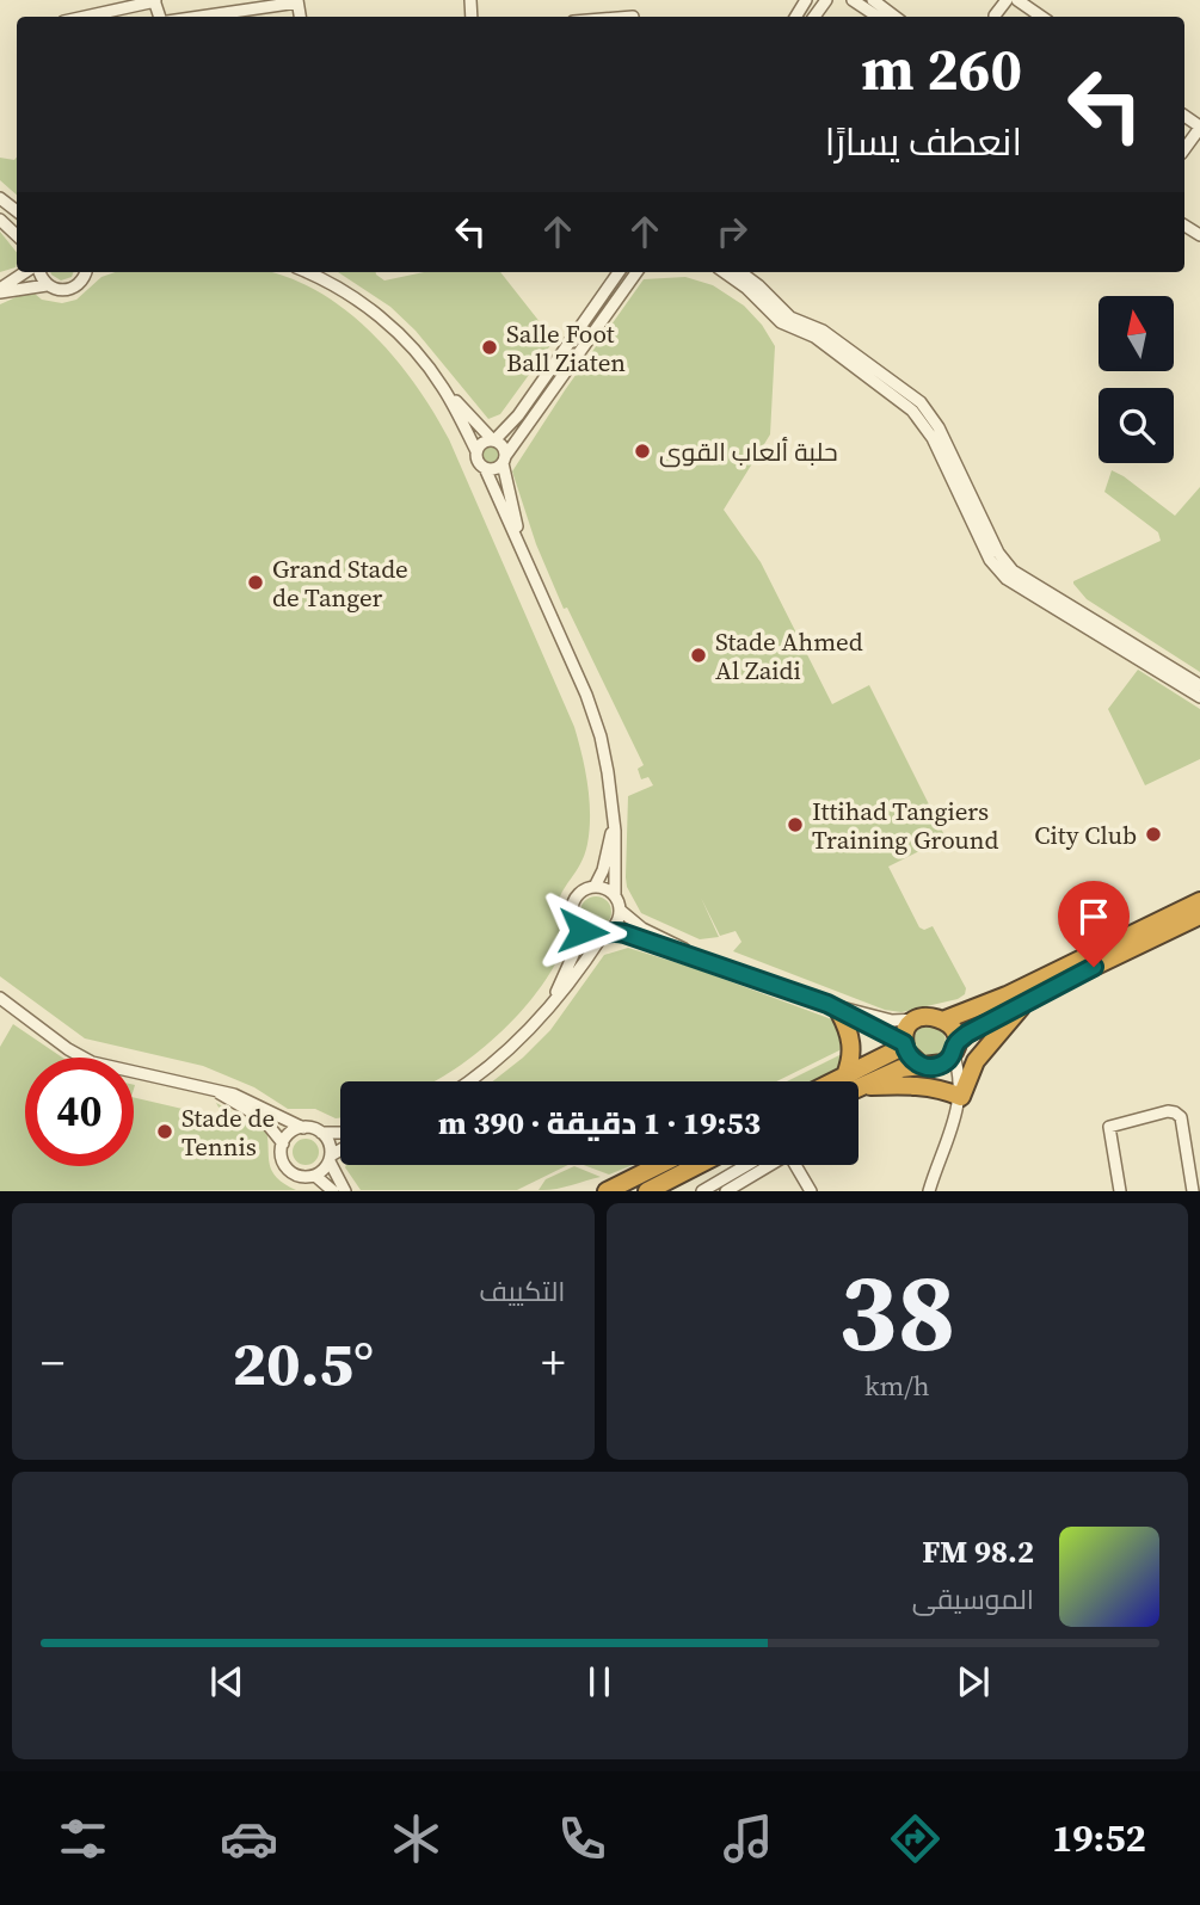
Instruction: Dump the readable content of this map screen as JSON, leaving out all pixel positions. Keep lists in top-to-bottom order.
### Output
{
  "places": [
    "Salle Foot Ball Ziaten",
    "حلبة ألعاب القوى",
    "Grand Stade de Tanger",
    "Stade Ahmed Al Zaidi",
    "Ittihad Tangiers Training Ground",
    "City Club",
    "Stade de Tennis"
  ],
  "north": "top",
  "page": {
    "turn": ["260 m", "انعطف يسارًا"],
    "limit": "40",
    "trip": "19:53 · 1 دقيقة · 390 m",
    "tile": [
      ["38", "km/h"],
      "التكييف"
    ],
    "heat": ["−", "20.5°", "+"],
    "song": ["98.2 FM", "الموسيقى"],
    "tabs": "19:52"
  }
}
